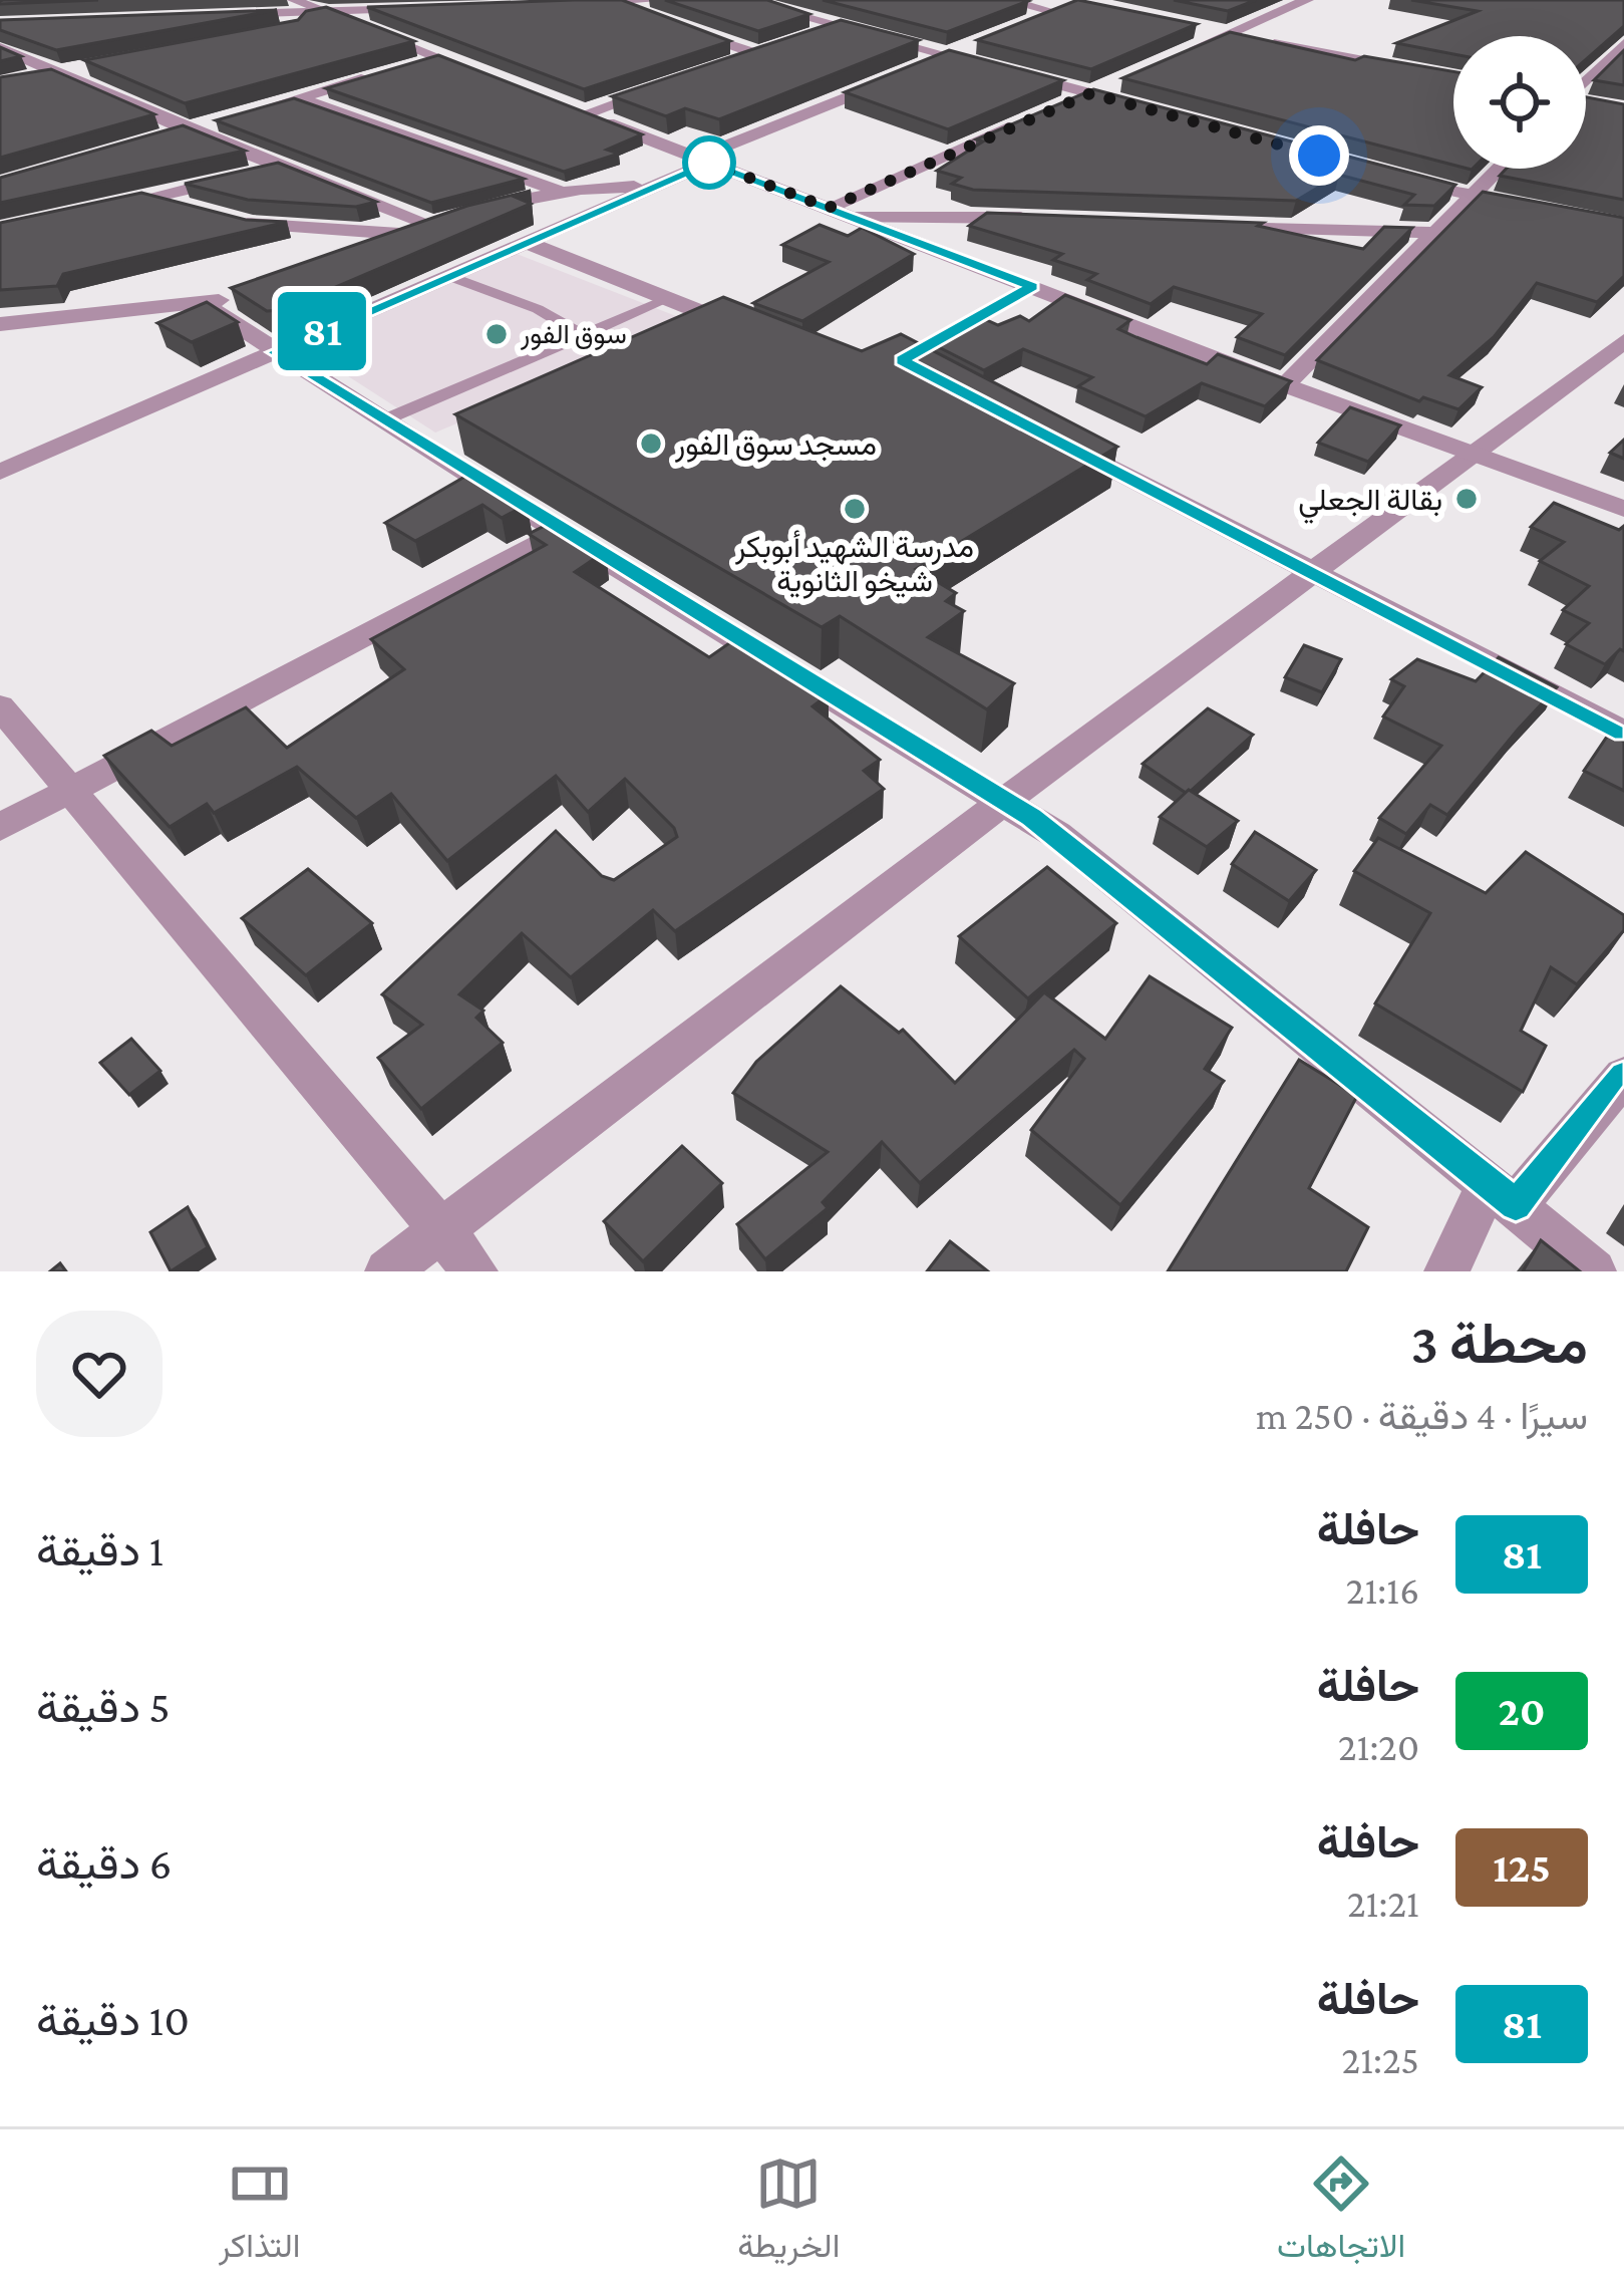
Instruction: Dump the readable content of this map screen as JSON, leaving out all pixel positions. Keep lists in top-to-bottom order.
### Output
{
  "places": [
    "سوق الفور",
    "مسجد سوق الفور",
    "بقالة الجعلي",
    "مدرسة الشهيد أبوبكر شيخو الثانوية"
  ],
  "lines": ["bus line 81"],
  "page": {
    "on_map": "81",
    "heading": ["محطة 3", "سيرًا · 4 دقيقة · 250 m"],
    "list": [
      {
        "mark": "81",
        "name": "حافلة",
        "note": "21:16",
        "value": "1 دقيقة"
      },
      {
        "mark": "20",
        "name": "حافلة",
        "note": "21:20",
        "value": "5 دقيقة"
      },
      {
        "mark": "125",
        "name": "حافلة",
        "note": "21:21",
        "value": "6 دقيقة"
      },
      {
        "mark": "81",
        "name": "حافلة",
        "note": "21:25",
        "value": "10 دقيقة"
      }
    ],
    "tabs": ["الاتجاهات", "الخريطة", "التذاكر"]
  }
}
